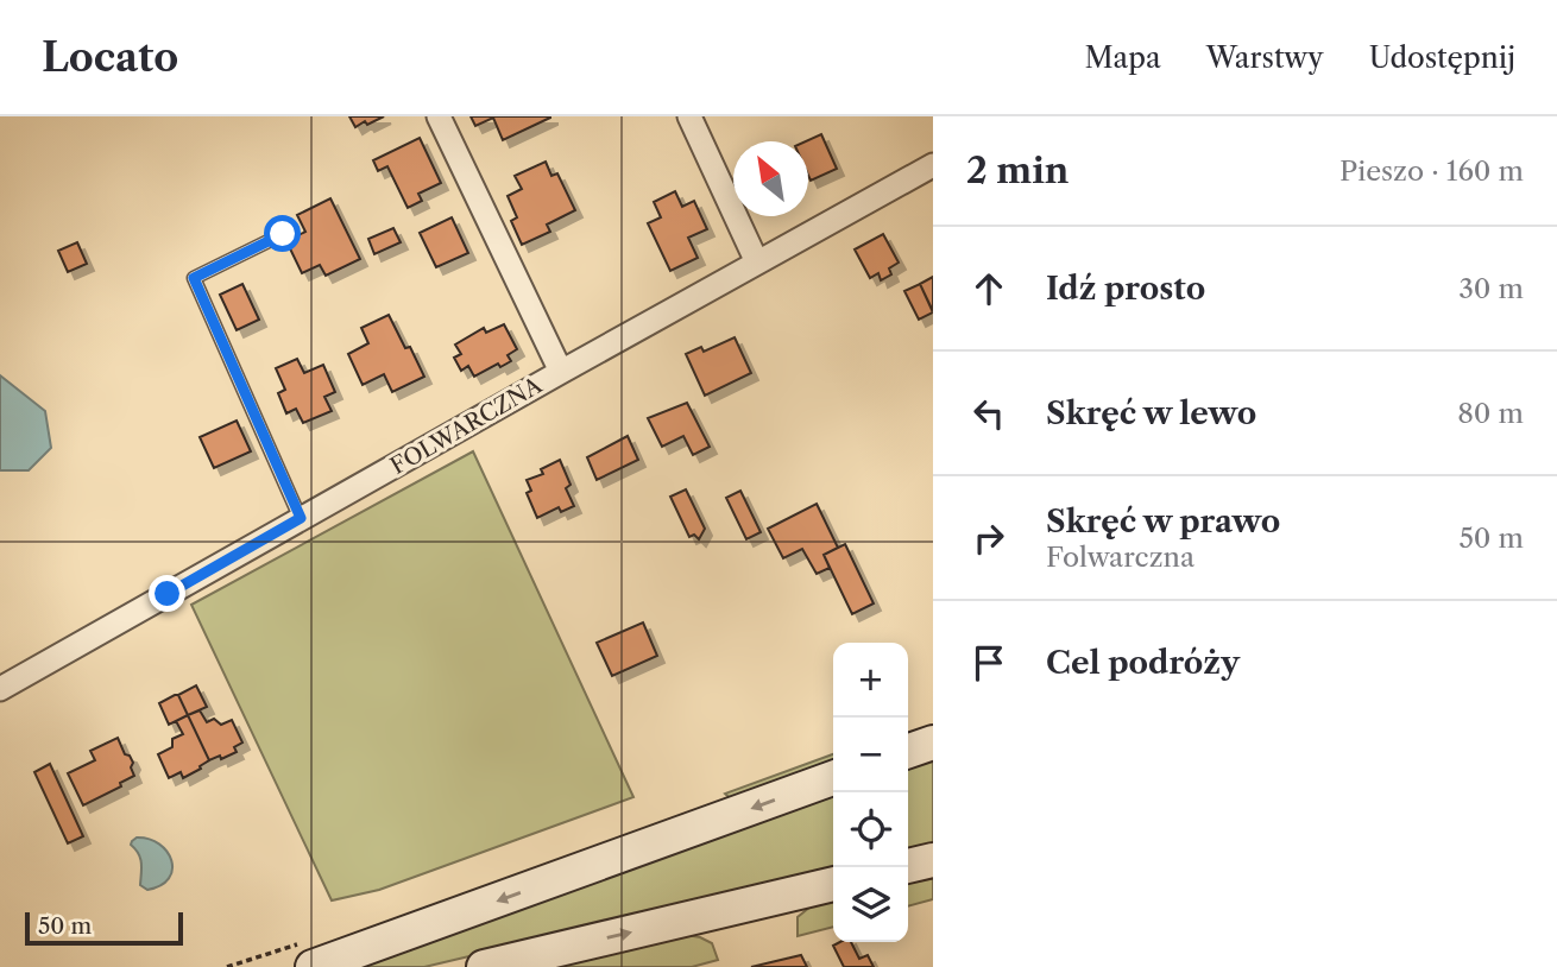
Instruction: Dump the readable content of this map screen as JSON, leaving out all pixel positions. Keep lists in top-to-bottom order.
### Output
{
  "streets": {
    "street": ["FOLWARCZNA"]
  },
  "scale_bar": "50 m",
  "north": "top left",
  "page": {
    "header": "Locato",
    "nav": ["Mapa", "Warstwy", "Udostępnij"],
    "heading": ["2 min", "Pieszo · 160 m"],
    "list": [
      ["Idź prosto", "30 m"],
      ["Skręć w lewo", "80 m"],
      ["Skręć w prawo", "Folwarczna", "50 m"],
      "Cel podróży"
    ],
    "map_buttons": ["+", "−"],
    "scale": "50 m"
  }
}
